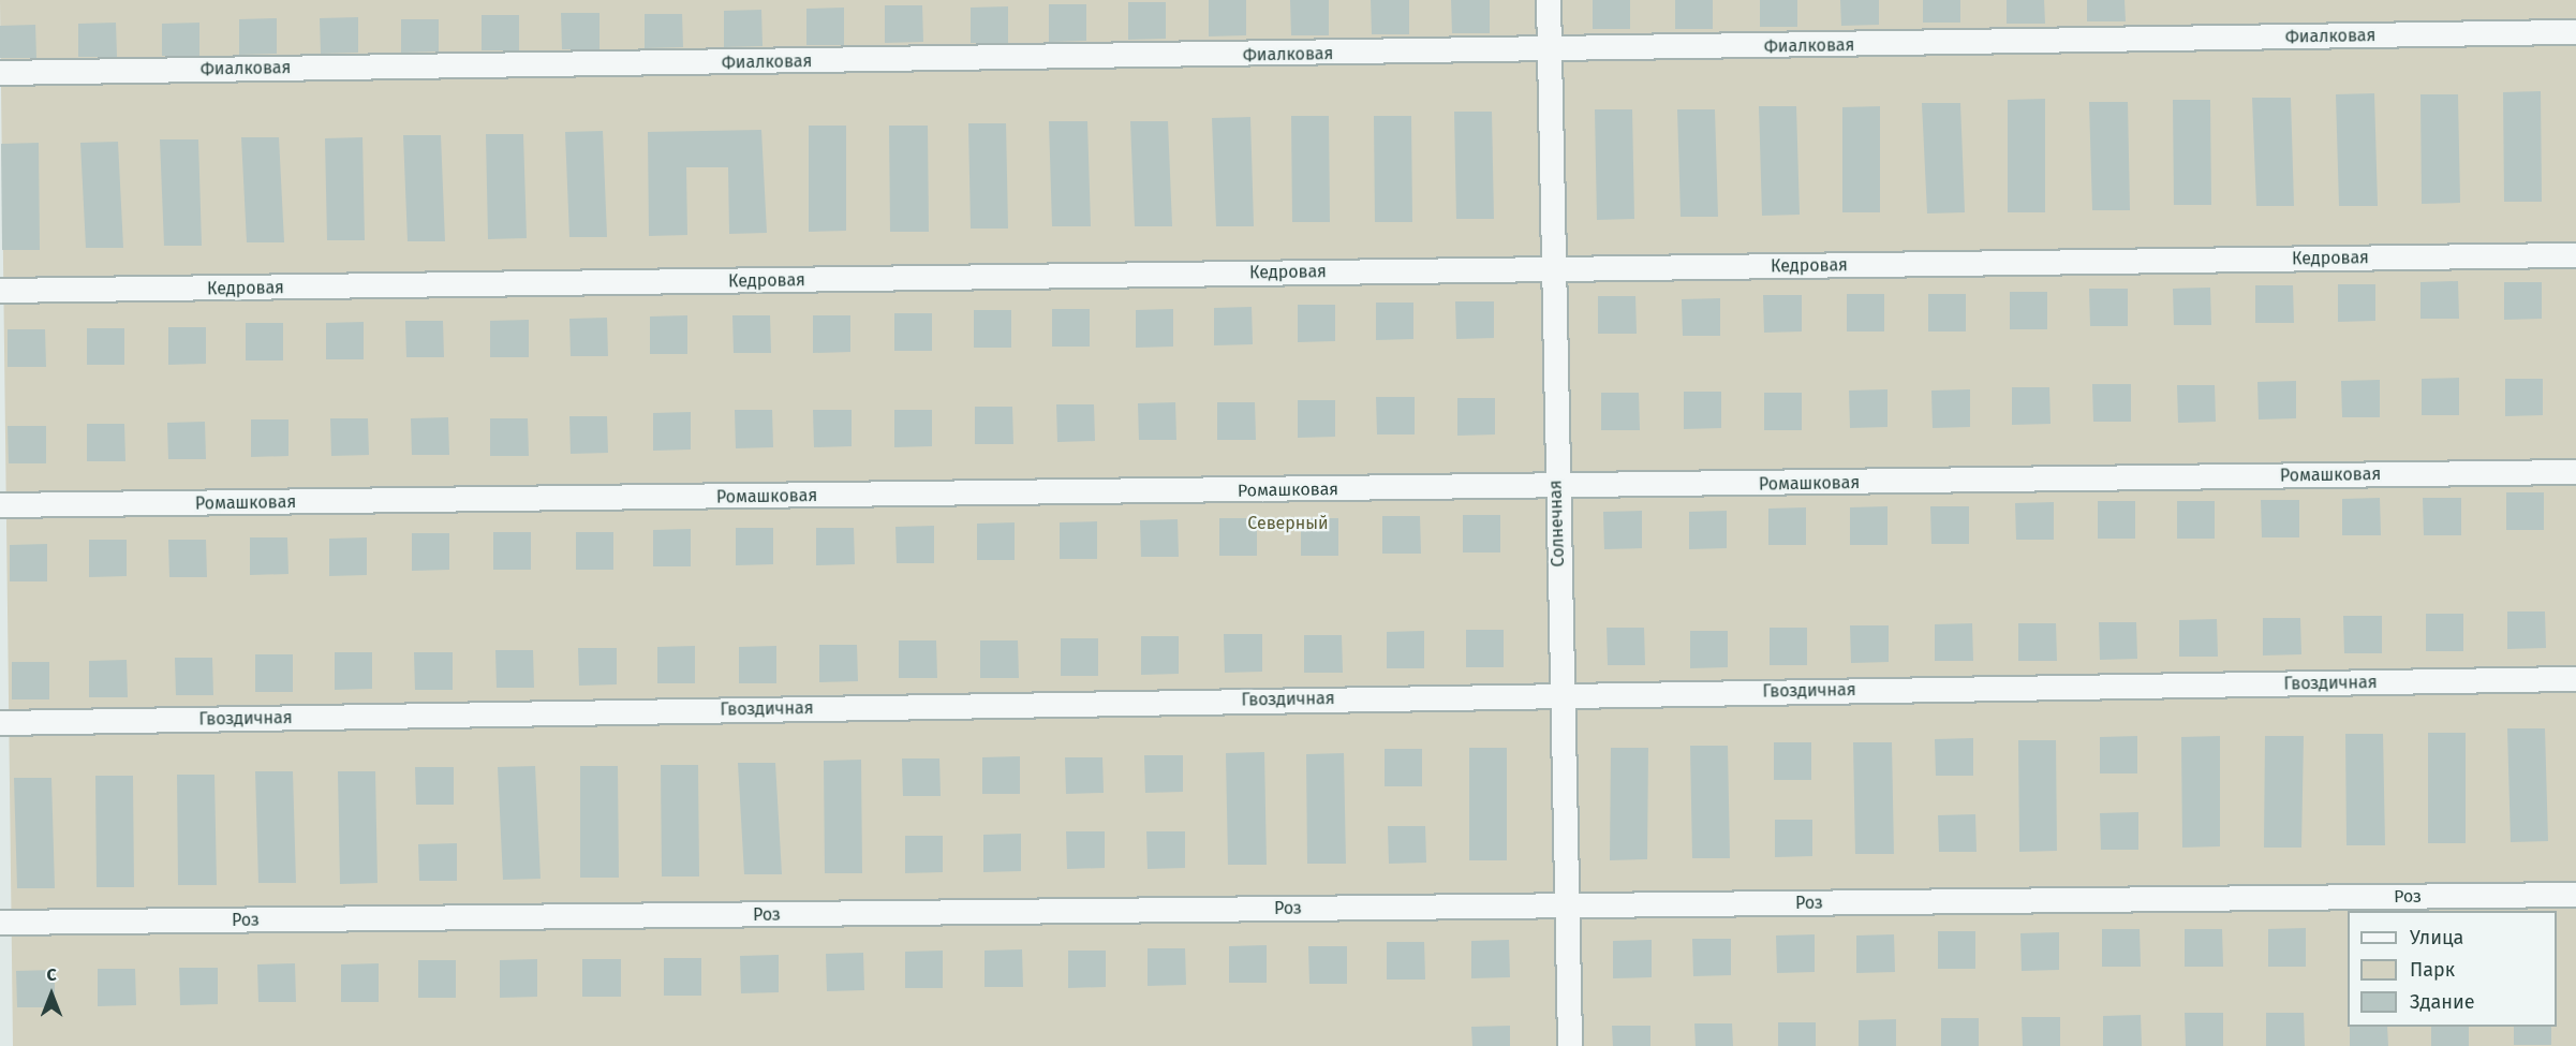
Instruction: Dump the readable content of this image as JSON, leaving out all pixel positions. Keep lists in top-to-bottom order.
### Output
{
  "streets": {
    "street": [
      "Фиалковая",
      "Кедровая",
      "Ромашковая",
      "Солнечная",
      "Гвоздичная",
      "Роз"
    ]
  },
  "crossings": [
    ["Фиалковая", "Солнечная"],
    ["Кедровая", "Солнечная"],
    ["Ромашковая", "Солнечная"],
    ["Солнечная", "Гвоздичная"],
    ["Солнечная", "Роз"]
  ],
  "parks": ["Северный"],
  "legend": ["Улица", "Парк", "Здание"],
  "north": "top"
}
